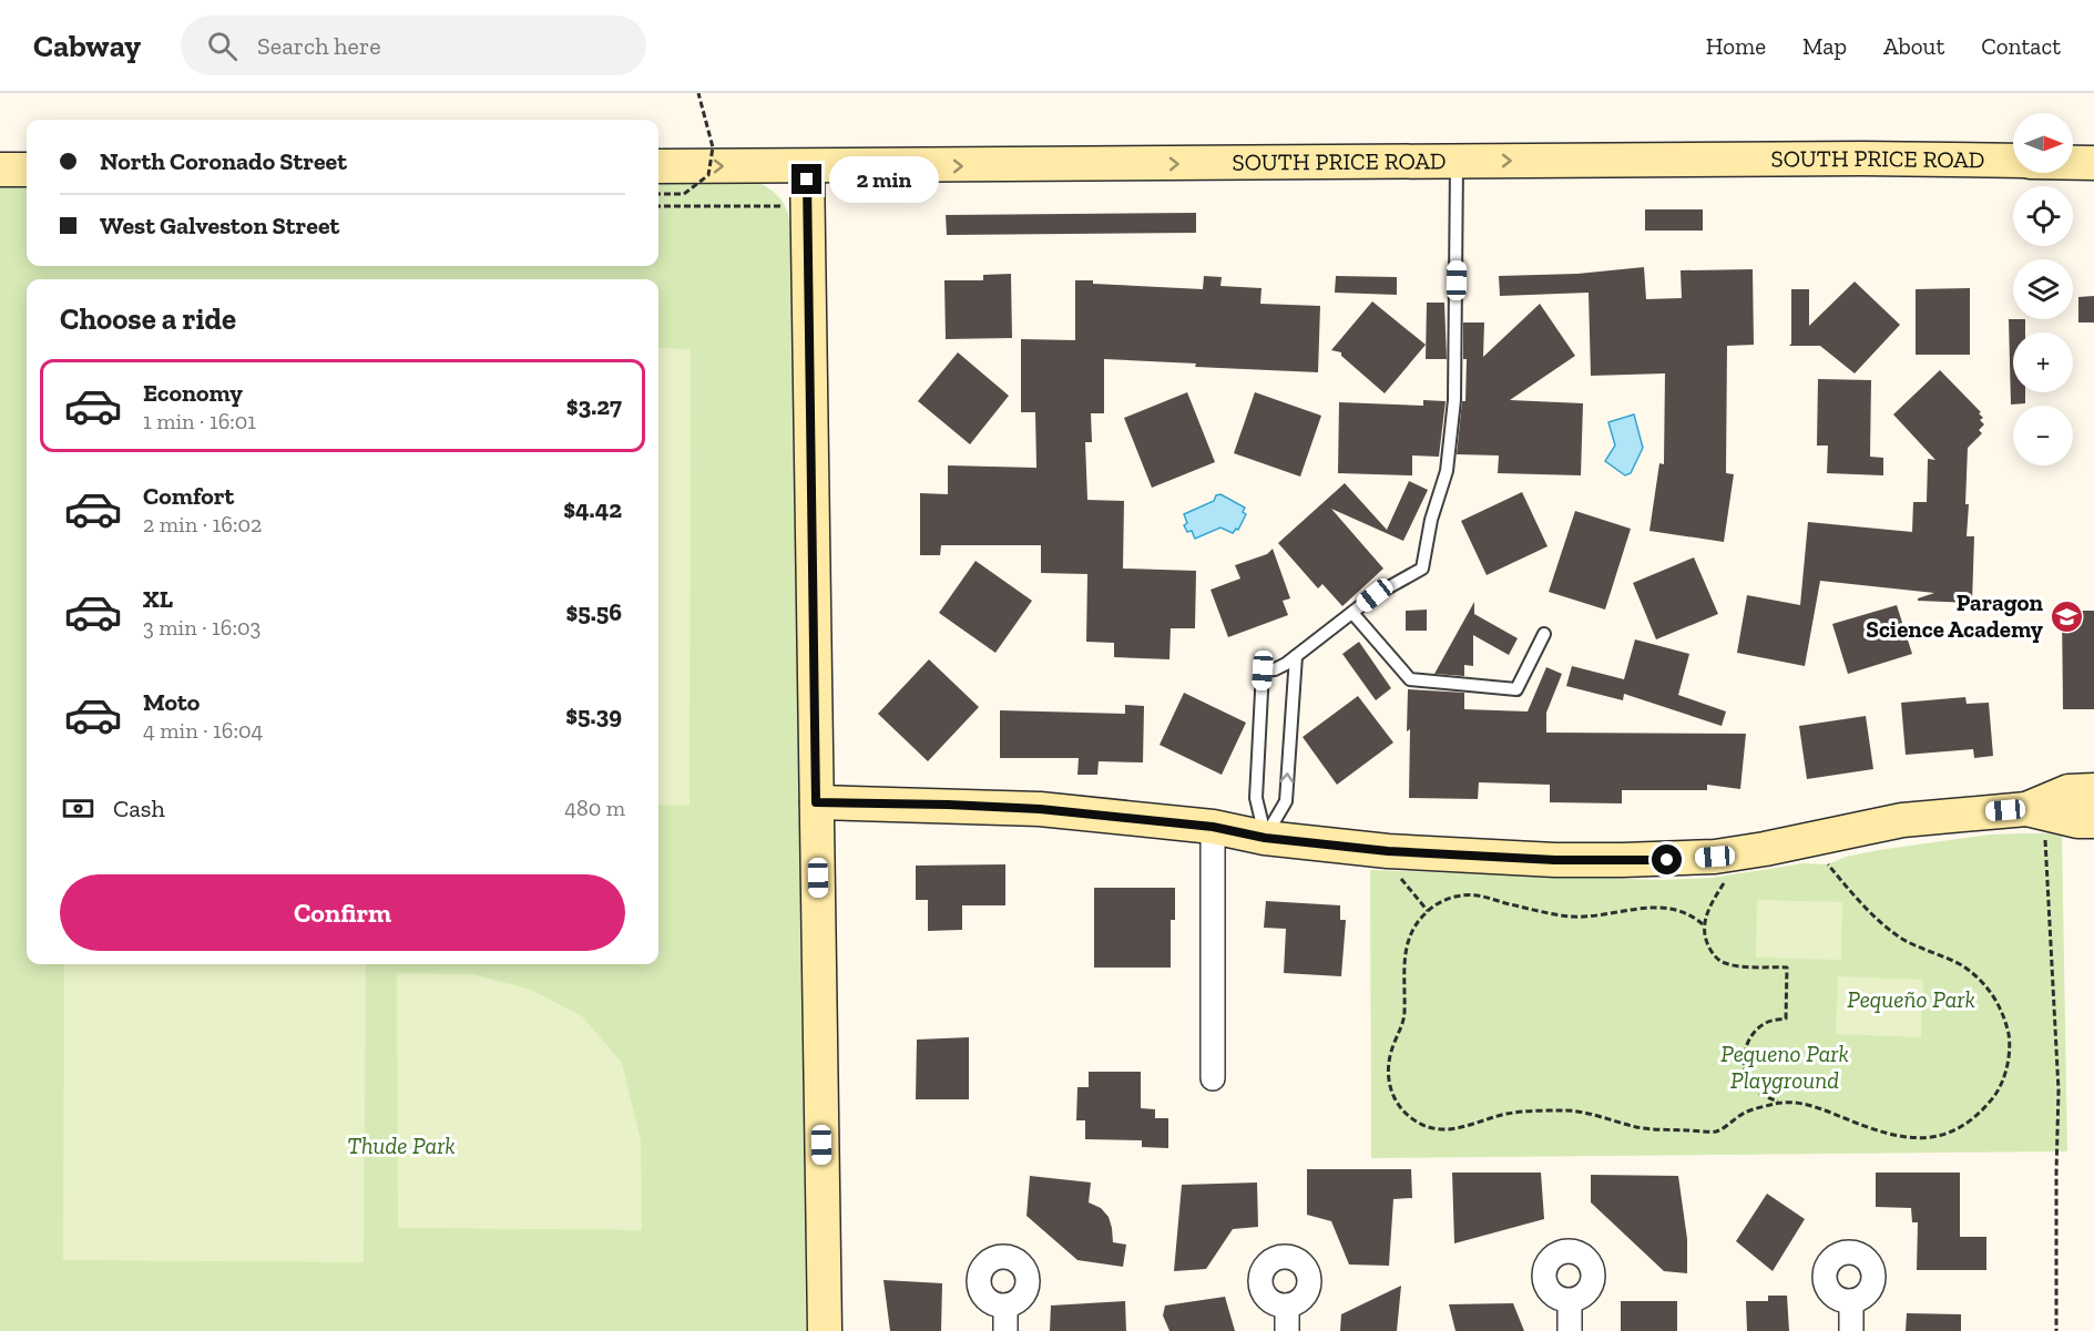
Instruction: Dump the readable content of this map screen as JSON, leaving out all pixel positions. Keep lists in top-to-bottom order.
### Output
{
  "streets": {
    "street": ["SOUTH PRICE ROAD"]
  },
  "one_way": ["SOUTH PRICE ROAD"],
  "parks": ["Pequeño Park", "Pequeno Park Playground", "Thude Park"],
  "places": {
    "school or university": ["Paragon Science Academy"]
  },
  "north": "right",
  "page": {
    "header": "Cabway",
    "search": "Search here",
    "nav": [
      "Home",
      "Map",
      "About",
      "Contact"
    ],
    "map_buttons": ["+", "−"],
    "banner": ["North Coronado Street", "West Galveston Street"],
    "bubble": "2 min",
    "heading": "Choose a ride",
    "list": [
      {
        "name": "Economy",
        "note": "1 min · 16:01",
        "value": "$3.27"
      },
      {
        "name": "Comfort",
        "note": "2 min · 16:02",
        "value": "$4.42"
      },
      {
        "name": "XL",
        "note": "3 min · 16:03",
        "value": "$5.56"
      },
      {
        "name": "Moto",
        "note": "4 min · 16:04",
        "value": "$5.39"
      }
    ],
    "pay": ["Cash", "480 m"],
    "buttons": "Confirm"
  }
}
